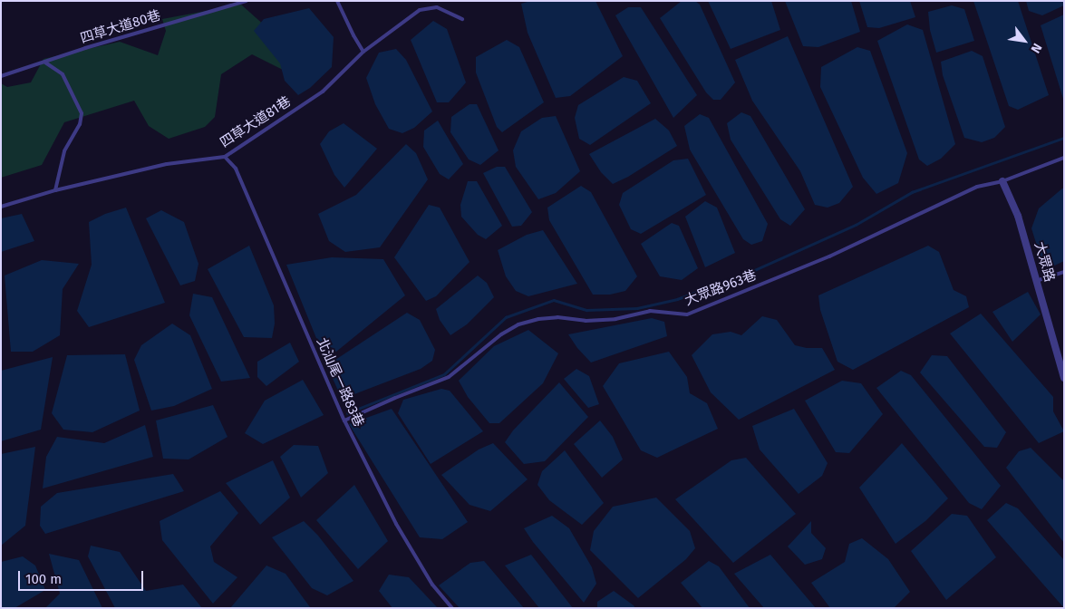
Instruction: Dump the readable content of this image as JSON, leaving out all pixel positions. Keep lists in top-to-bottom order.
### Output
{
  "streets": {
    "street": ["大眾路"],
    "lane": [
      "四草大道80巷",
      "四草大道81巷",
      "大眾路963巷",
      "北汕尾一路83巷"
    ]
  },
  "crossings": [
    ["四草大道81巷", "北汕尾一路83巷"],
    ["大眾路", "大眾路963巷"],
    ["大眾路963巷", "北汕尾一路83巷"]
  ],
  "scale_bar": "100 m",
  "north": "bottom right"
}
